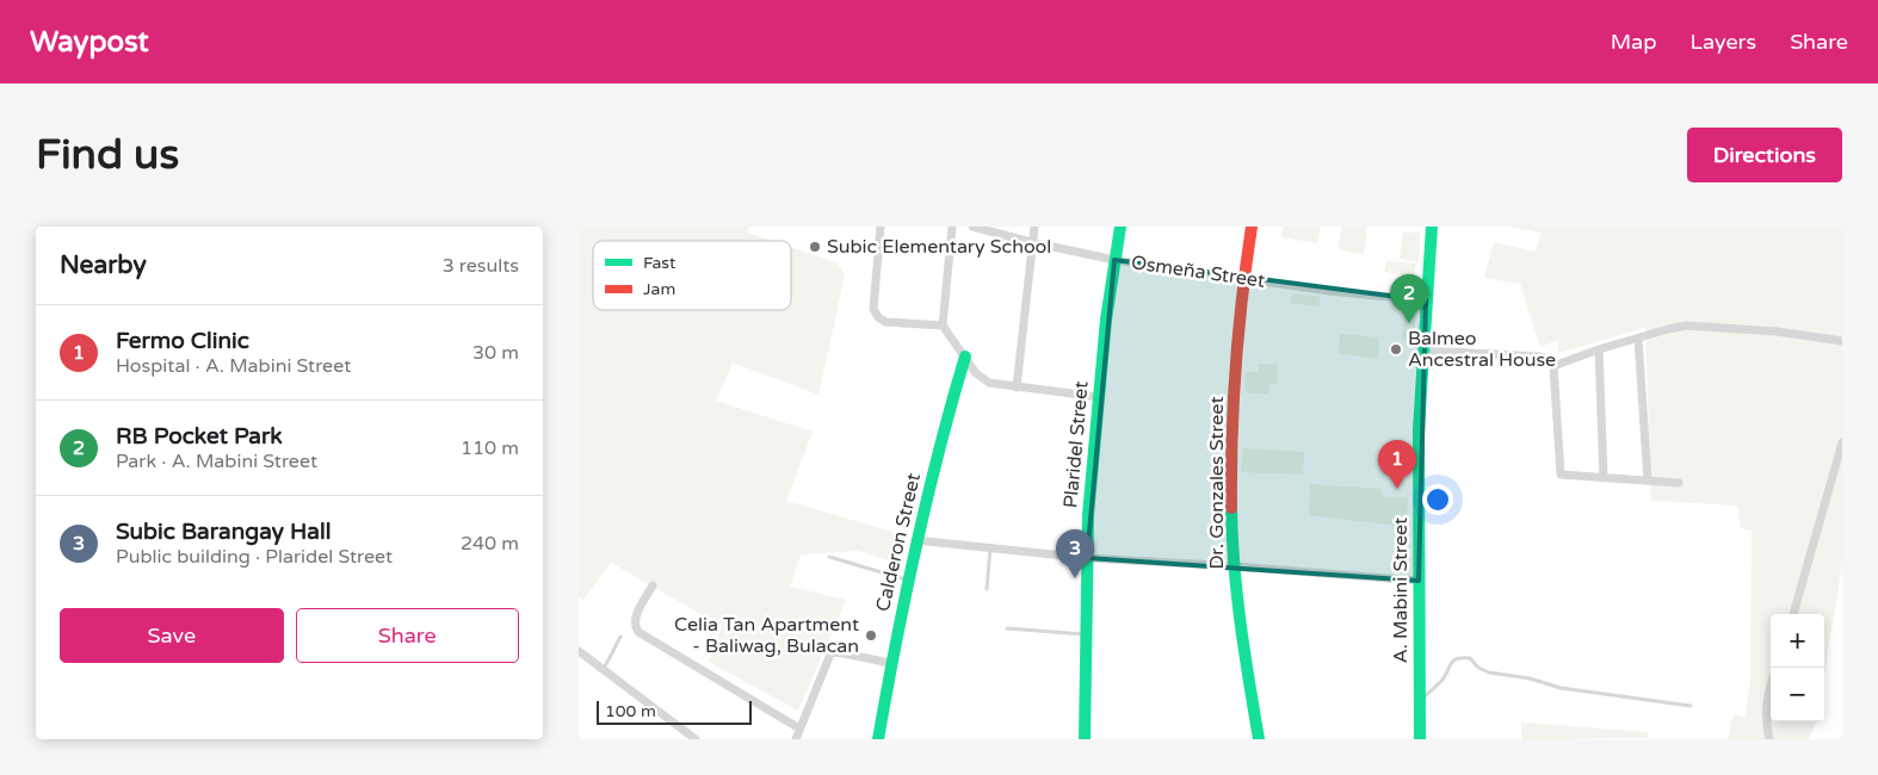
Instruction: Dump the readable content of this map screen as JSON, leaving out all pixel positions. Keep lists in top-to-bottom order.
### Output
{
  "streets": {
    "street": [
      "Osmeña Street",
      "Plaridel Street",
      "Dr. Gonzales Street",
      "Calderon Street",
      "A. Mabini Street"
    ]
  },
  "crossings": [
    ["Osmeña Street", "Plaridel Street"],
    ["Osmeña Street", "Dr. Gonzales Street"],
    ["Osmeña Street", "A. Mabini Street"]
  ],
  "places": ["Subic Elementary School", "Balmeo Ancestral House", "Celia Tan Apartment - Baliwag, Bulacan"],
  "legend": ["Fast", "Jam"],
  "scale_bar": "100 m",
  "page": {
    "header": "Waypost",
    "nav": ["Map", "Layers", "Share"],
    "buttons": [
      "Directions",
      ["Save", "Share"]
    ],
    "title": "Find us",
    "heading": ["Nearby", "3 results"],
    "pins": ["2", "1", "3"],
    "list": [
      {
        "mark": "1",
        "name": "Fermo Clinic",
        "note": "Hospital · A. Mabini Street",
        "value": "30 m"
      },
      {
        "mark": "2",
        "name": "RB Pocket Park",
        "note": "Park · A. Mabini Street",
        "value": "110 m"
      },
      {
        "mark": "3",
        "name": "Subic Barangay Hall",
        "note": "Public building · Plaridel Street",
        "value": "240 m"
      }
    ],
    "map_buttons": ["+", "−"],
    "scale": "100 m"
  }
}
